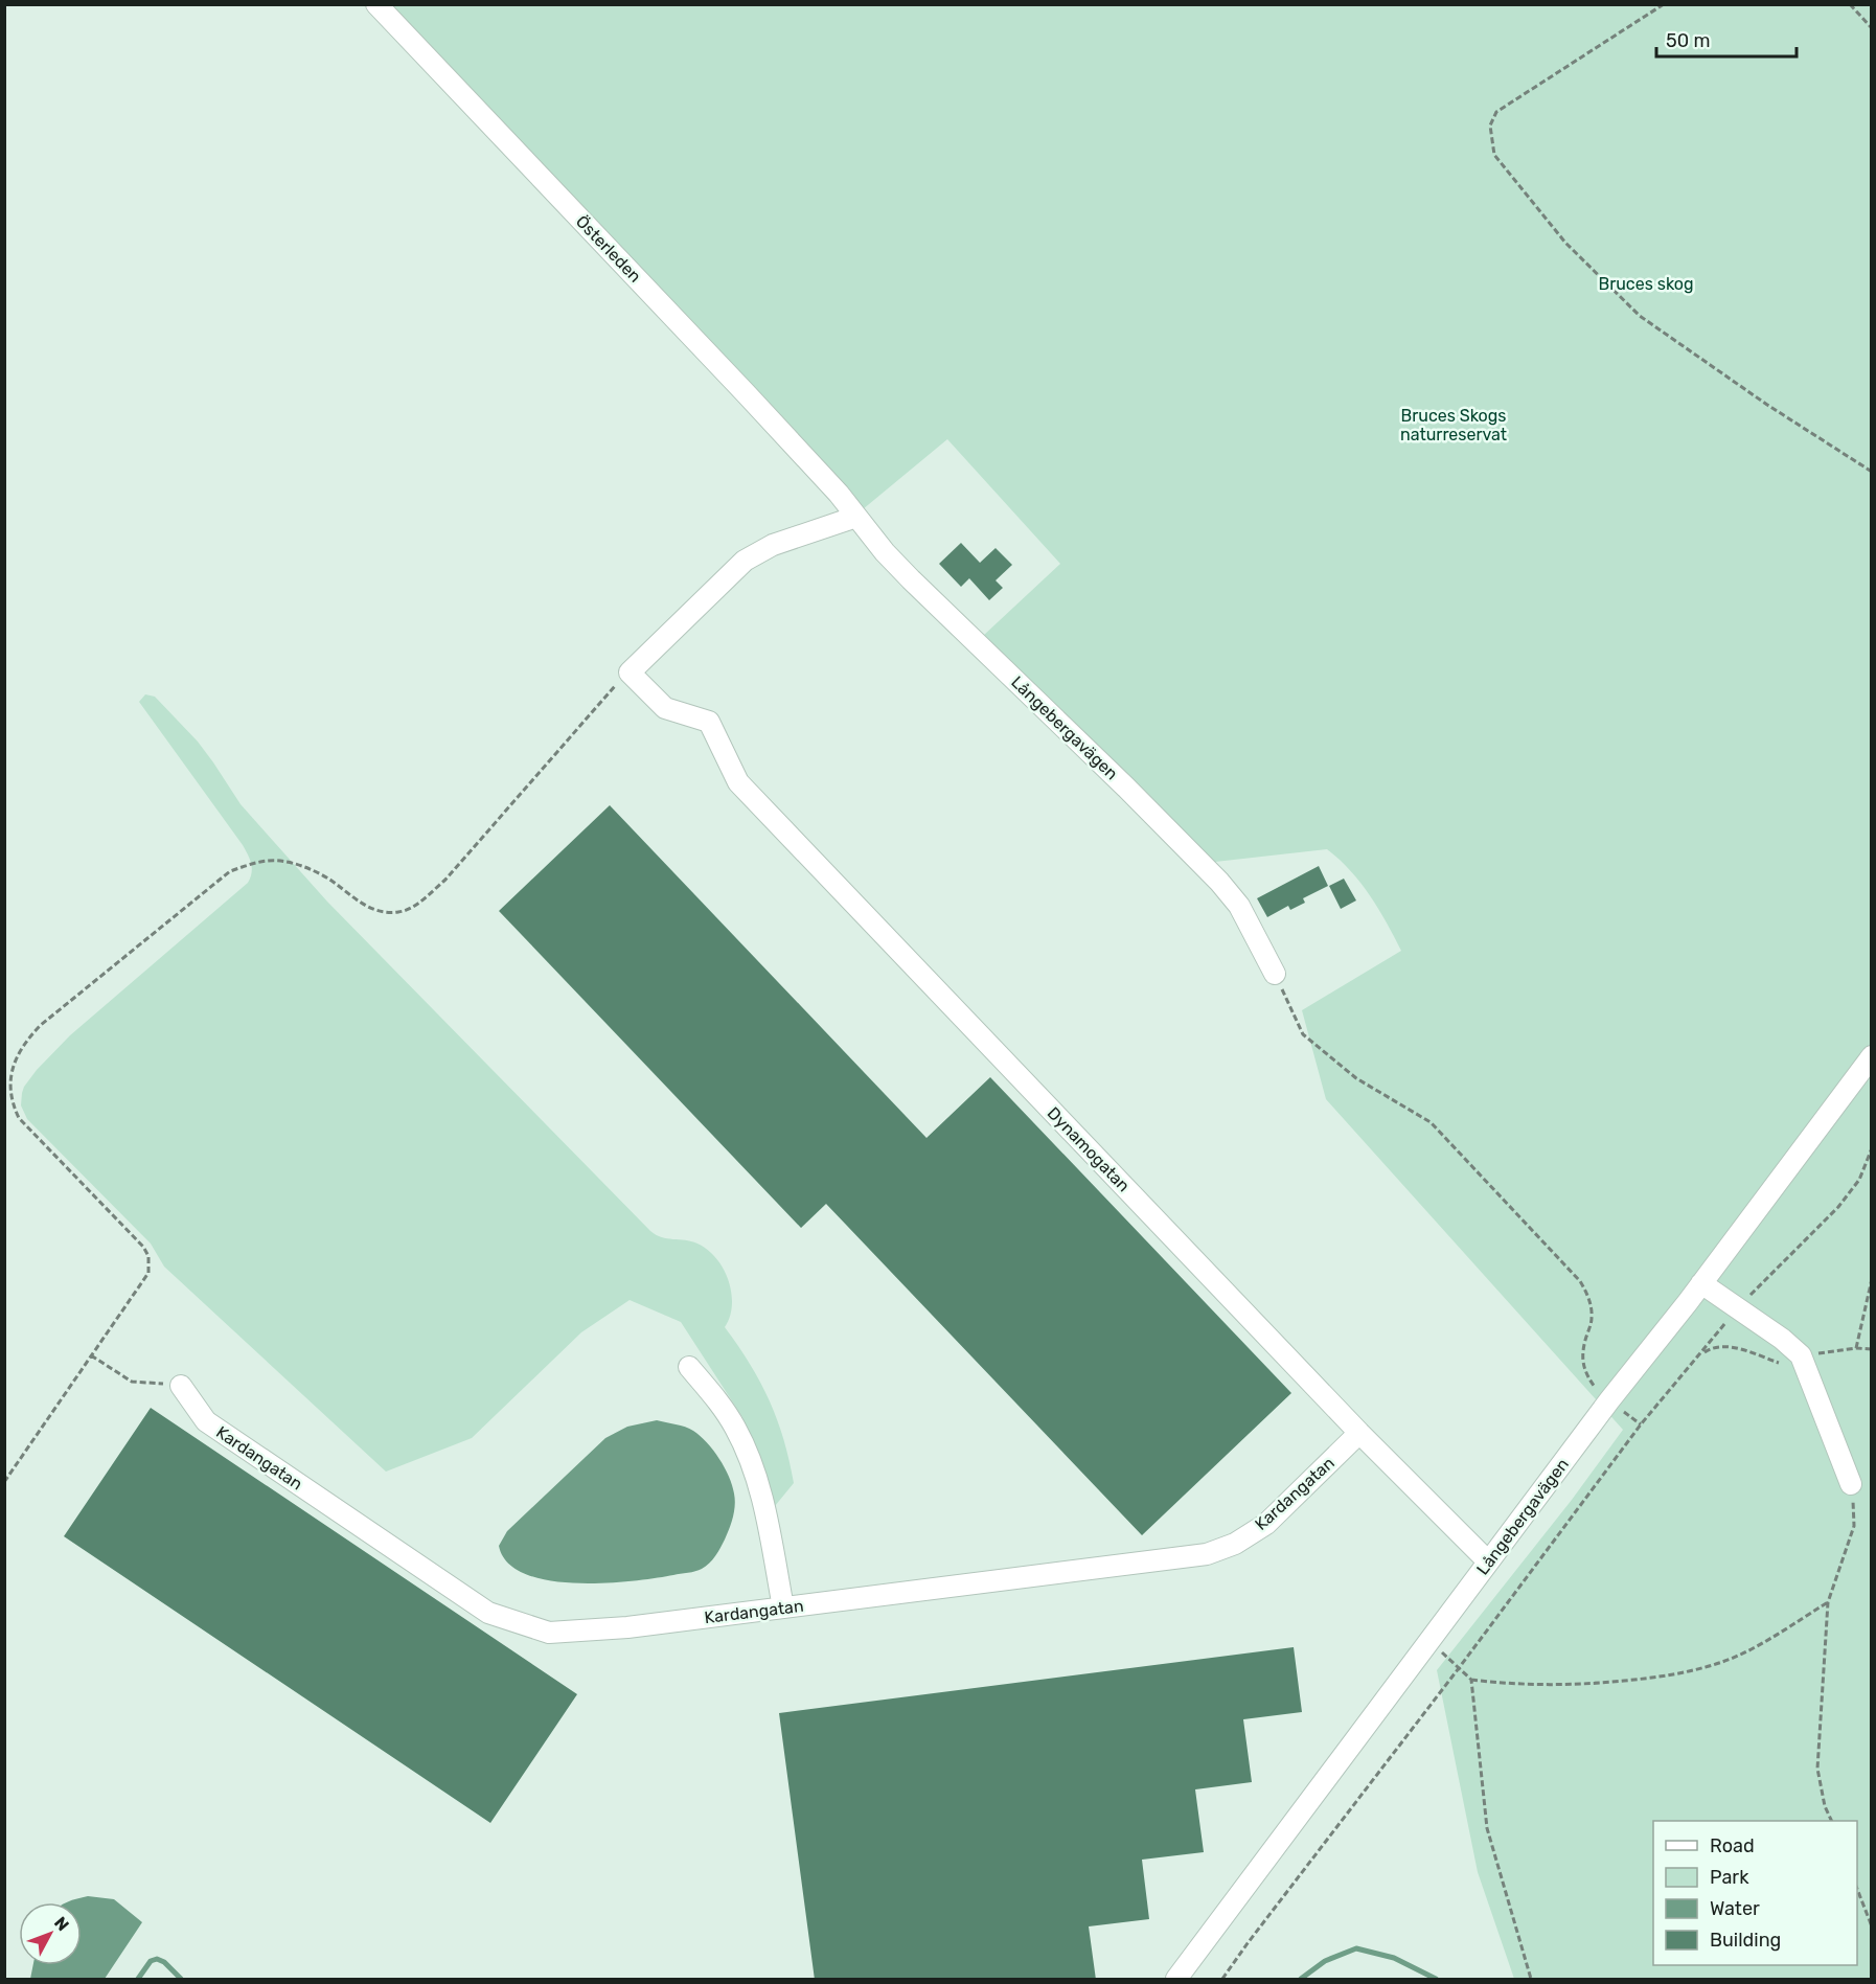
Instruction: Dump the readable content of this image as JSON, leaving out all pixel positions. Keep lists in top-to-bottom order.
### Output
{
  "streets": {
    "street": [
      "Österleden",
      "Långebergavägen",
      "Dynamogatan",
      "Kardangatan"
    ]
  },
  "crossings": [
    ["Österleden", "Långebergavägen"],
    ["Långebergavägen", "Dynamogatan"],
    ["Dynamogatan", "Kardangatan"]
  ],
  "parks": ["Bruces skog", "Bruces Skogs naturreservat"],
  "legend": [
    "Road",
    "Park",
    "Water",
    "Building"
  ],
  "scale_bar": "50 m",
  "north": "top right"
}
